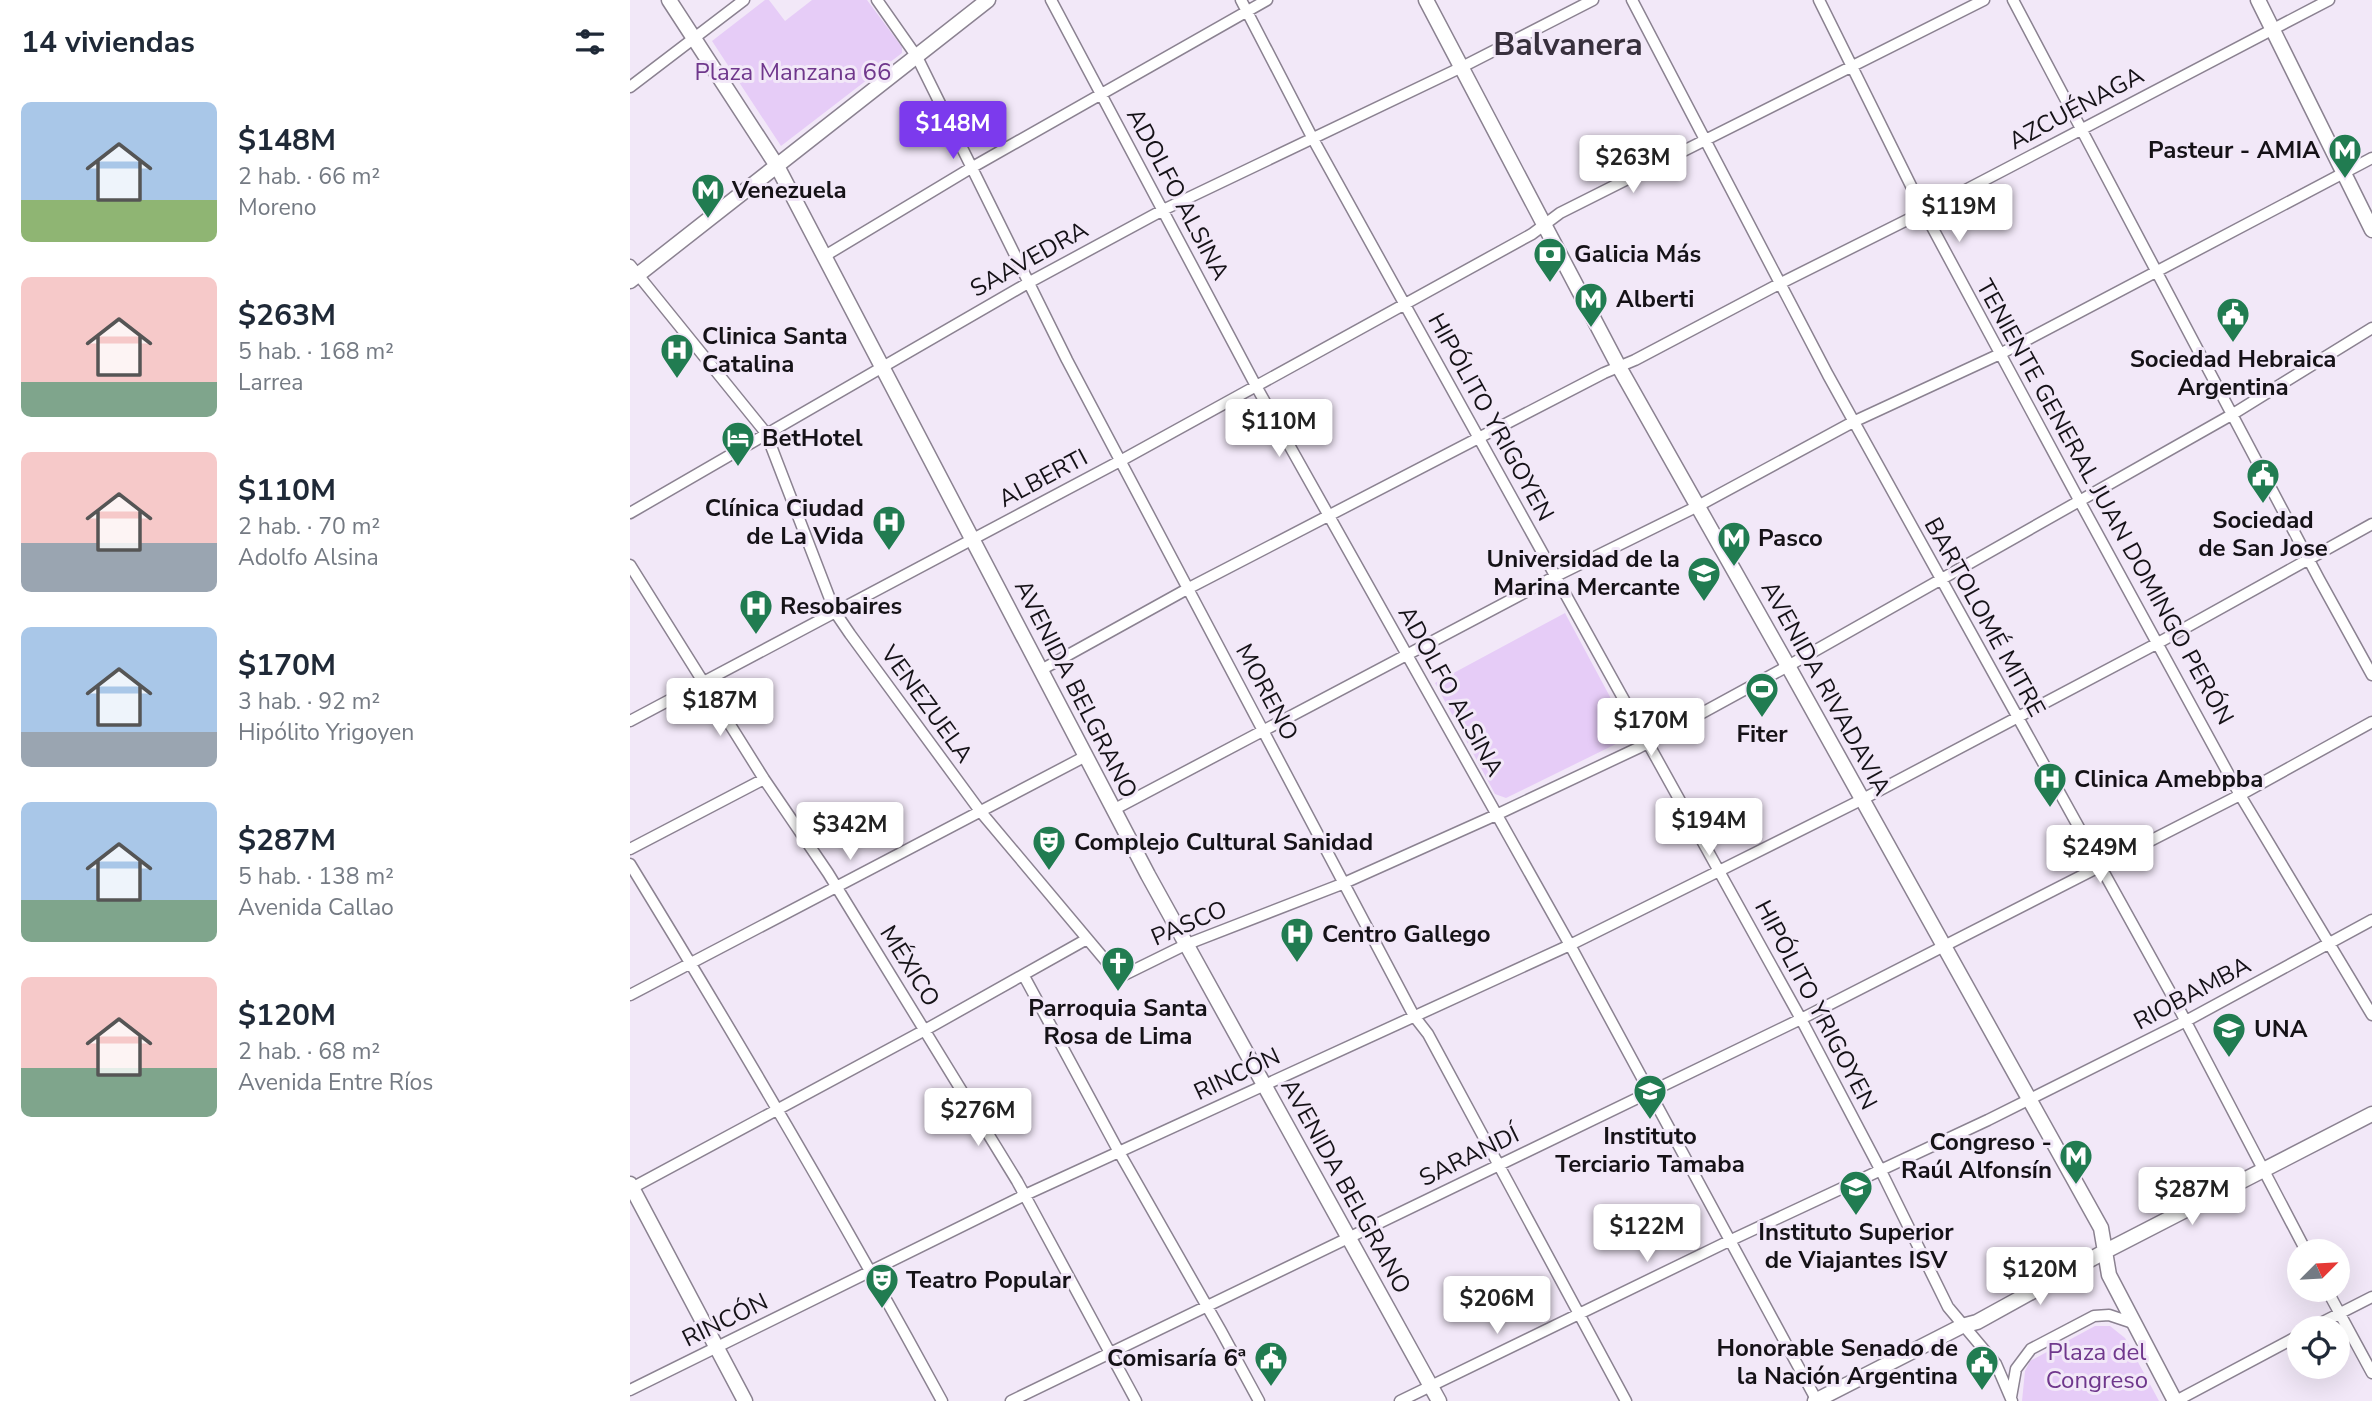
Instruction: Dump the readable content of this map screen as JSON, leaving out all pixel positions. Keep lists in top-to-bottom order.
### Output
{
  "streets": {
    "main road": ["AVENIDA RIVADAVIA", "AVENIDA BELGRANO"],
    "street": [
      "AZCUÉNAGA",
      "ADOLFO ALSINA",
      "SAAVEDRA",
      "HIPÓLITO YRIGOYEN",
      "ALBERTI",
      "TENIENTE GENERAL JUAN DOMINGO PERÓN",
      "BARTOLOMÉ MITRE",
      "MORENO",
      "VENEZUELA",
      "PASCO",
      "MÉXICO",
      "RIOBAMBA",
      "RINCÓN",
      "SARANDÍ"
    ]
  },
  "crossings": [
    ["AZCUÉNAGA", "ADOLFO ALSINA"],
    ["AZCUÉNAGA", "HIPÓLITO YRIGOYEN"],
    ["AZCUÉNAGA", "TENIENTE GENERAL JUAN DOMINGO PERÓN"],
    ["AZCUÉNAGA", "BARTOLOMÉ MITRE"],
    ["AZCUÉNAGA", "AVENIDA RIVADAVIA"],
    ["AZCUÉNAGA", "AVENIDA BELGRANO"],
    ["AZCUÉNAGA", "MORENO"],
    ["ADOLFO ALSINA", "SAAVEDRA"],
    ["ADOLFO ALSINA", "ALBERTI"],
    ["ADOLFO ALSINA", "PASCO"],
    ["ADOLFO ALSINA", "RIOBAMBA"],
    ["ADOLFO ALSINA", "RINCÓN"],
    ["ADOLFO ALSINA", "SARANDÍ"],
    ["SAAVEDRA", "HIPÓLITO YRIGOYEN"],
    ["SAAVEDRA", "AVENIDA RIVADAVIA"],
    ["SAAVEDRA", "AVENIDA BELGRANO"],
    ["SAAVEDRA", "MORENO"],
    ["SAAVEDRA", "VENEZUELA"],
    ["HIPÓLITO YRIGOYEN", "ALBERTI"],
    ["HIPÓLITO YRIGOYEN", "PASCO"],
    ["HIPÓLITO YRIGOYEN", "RIOBAMBA"],
    ["HIPÓLITO YRIGOYEN", "RINCÓN"],
    ["HIPÓLITO YRIGOYEN", "SARANDÍ"],
    ["ALBERTI", "TENIENTE GENERAL JUAN DOMINGO PERÓN"],
    ["ALBERTI", "BARTOLOMÉ MITRE"],
    ["ALBERTI", "AVENIDA RIVADAVIA"],
    ["ALBERTI", "AVENIDA BELGRANO"],
    ["ALBERTI", "MORENO"],
    ["ALBERTI", "VENEZUELA"],
    ["ALBERTI", "MÉXICO"],
    ["TENIENTE GENERAL JUAN DOMINGO PERÓN", "PASCO"],
    ["TENIENTE GENERAL JUAN DOMINGO PERÓN", "RIOBAMBA"],
    ["TENIENTE GENERAL JUAN DOMINGO PERÓN", "RINCÓN"],
    ["TENIENTE GENERAL JUAN DOMINGO PERÓN", "SARANDÍ"],
    ["BARTOLOMÉ MITRE", "PASCO"],
    ["BARTOLOMÉ MITRE", "RIOBAMBA"],
    ["BARTOLOMÉ MITRE", "RINCÓN"],
    ["BARTOLOMÉ MITRE", "SARANDÍ"],
    ["AVENIDA RIVADAVIA", "PASCO"],
    ["AVENIDA RIVADAVIA", "RIOBAMBA"],
    ["AVENIDA RIVADAVIA", "RINCÓN"],
    ["AVENIDA RIVADAVIA", "SARANDÍ"],
    ["AVENIDA BELGRANO", "PASCO"],
    ["AVENIDA BELGRANO", "RIOBAMBA"],
    ["AVENIDA BELGRANO", "RINCÓN"],
    ["AVENIDA BELGRANO", "SARANDÍ"],
    ["MORENO", "PASCO"],
    ["MORENO", "RIOBAMBA"],
    ["MORENO", "RINCÓN"],
    ["MORENO", "SARANDÍ"],
    ["VENEZUELA", "PASCO"],
    ["MÉXICO", "RINCÓN"],
    ["MÉXICO", "SARANDÍ"]
  ],
  "districts": ["Balvanera"],
  "parks": ["Plaza Manzana 66", "Plaza del Congreso"],
  "places": {
    "metro station": [
      "Pasteur - AMIA",
      "Venezuela",
      "Alberti",
      "Pasco",
      "Congreso - Raúl Alfonsín"
    ],
    "bank": ["Galicia Más"],
    "public building": [
      "Sociedad Hebraica Argentina",
      "Sociedad de San Jose",
      "Comisaría 6ª",
      "Honorable Senado de la Nación Argentina"
    ],
    "hospital": [
      "Clinica Santa Catalina",
      "Clínica Ciudad de La Vida",
      "Resobaires",
      "Clinica Amebpba",
      "Centro Gallego"
    ],
    "hotel": ["BetHotel"],
    "school or university": [
      "Universidad de la Marina Mercante",
      "UNA",
      "Instituto Terciario Tamaba",
      "Instituto Superior de Viajantes ISV"
    ],
    "sports": ["Fiter"],
    "theatre": ["Complejo Cultural Sanidad", "Teatro Popular"],
    "church": ["Parroquia Santa Rosa de Lima"]
  },
  "north": "top right",
  "page": {
    "heading": "14 viviendas",
    "list": [
      {
        "name": "$148M",
        "note": "2 hab. · 66 m² · Moreno"
      },
      {
        "name": "$263M",
        "note": "5 hab. · 168 m² · Larrea"
      },
      {
        "name": "$110M",
        "note": "2 hab. · 70 m² · Adolfo Alsina"
      },
      {
        "name": "$170M",
        "note": "3 hab. · 92 m² · Hipólito Yrigoyen"
      },
      {
        "name": "$287M",
        "note": "5 hab. · 138 m² · Avenida Callao"
      },
      {
        "name": "$120M",
        "note": "2 hab. · 68 m² · Avenida Entre Ríos"
      }
    ],
    "price": [
      "$148M",
      "$263M",
      "$119M",
      "$110M",
      "$187M",
      "$170M",
      "$194M",
      "$342M",
      "$249M",
      "$276M",
      "$287M",
      "$122M",
      "$120M",
      "$206M"
    ]
  }
}
